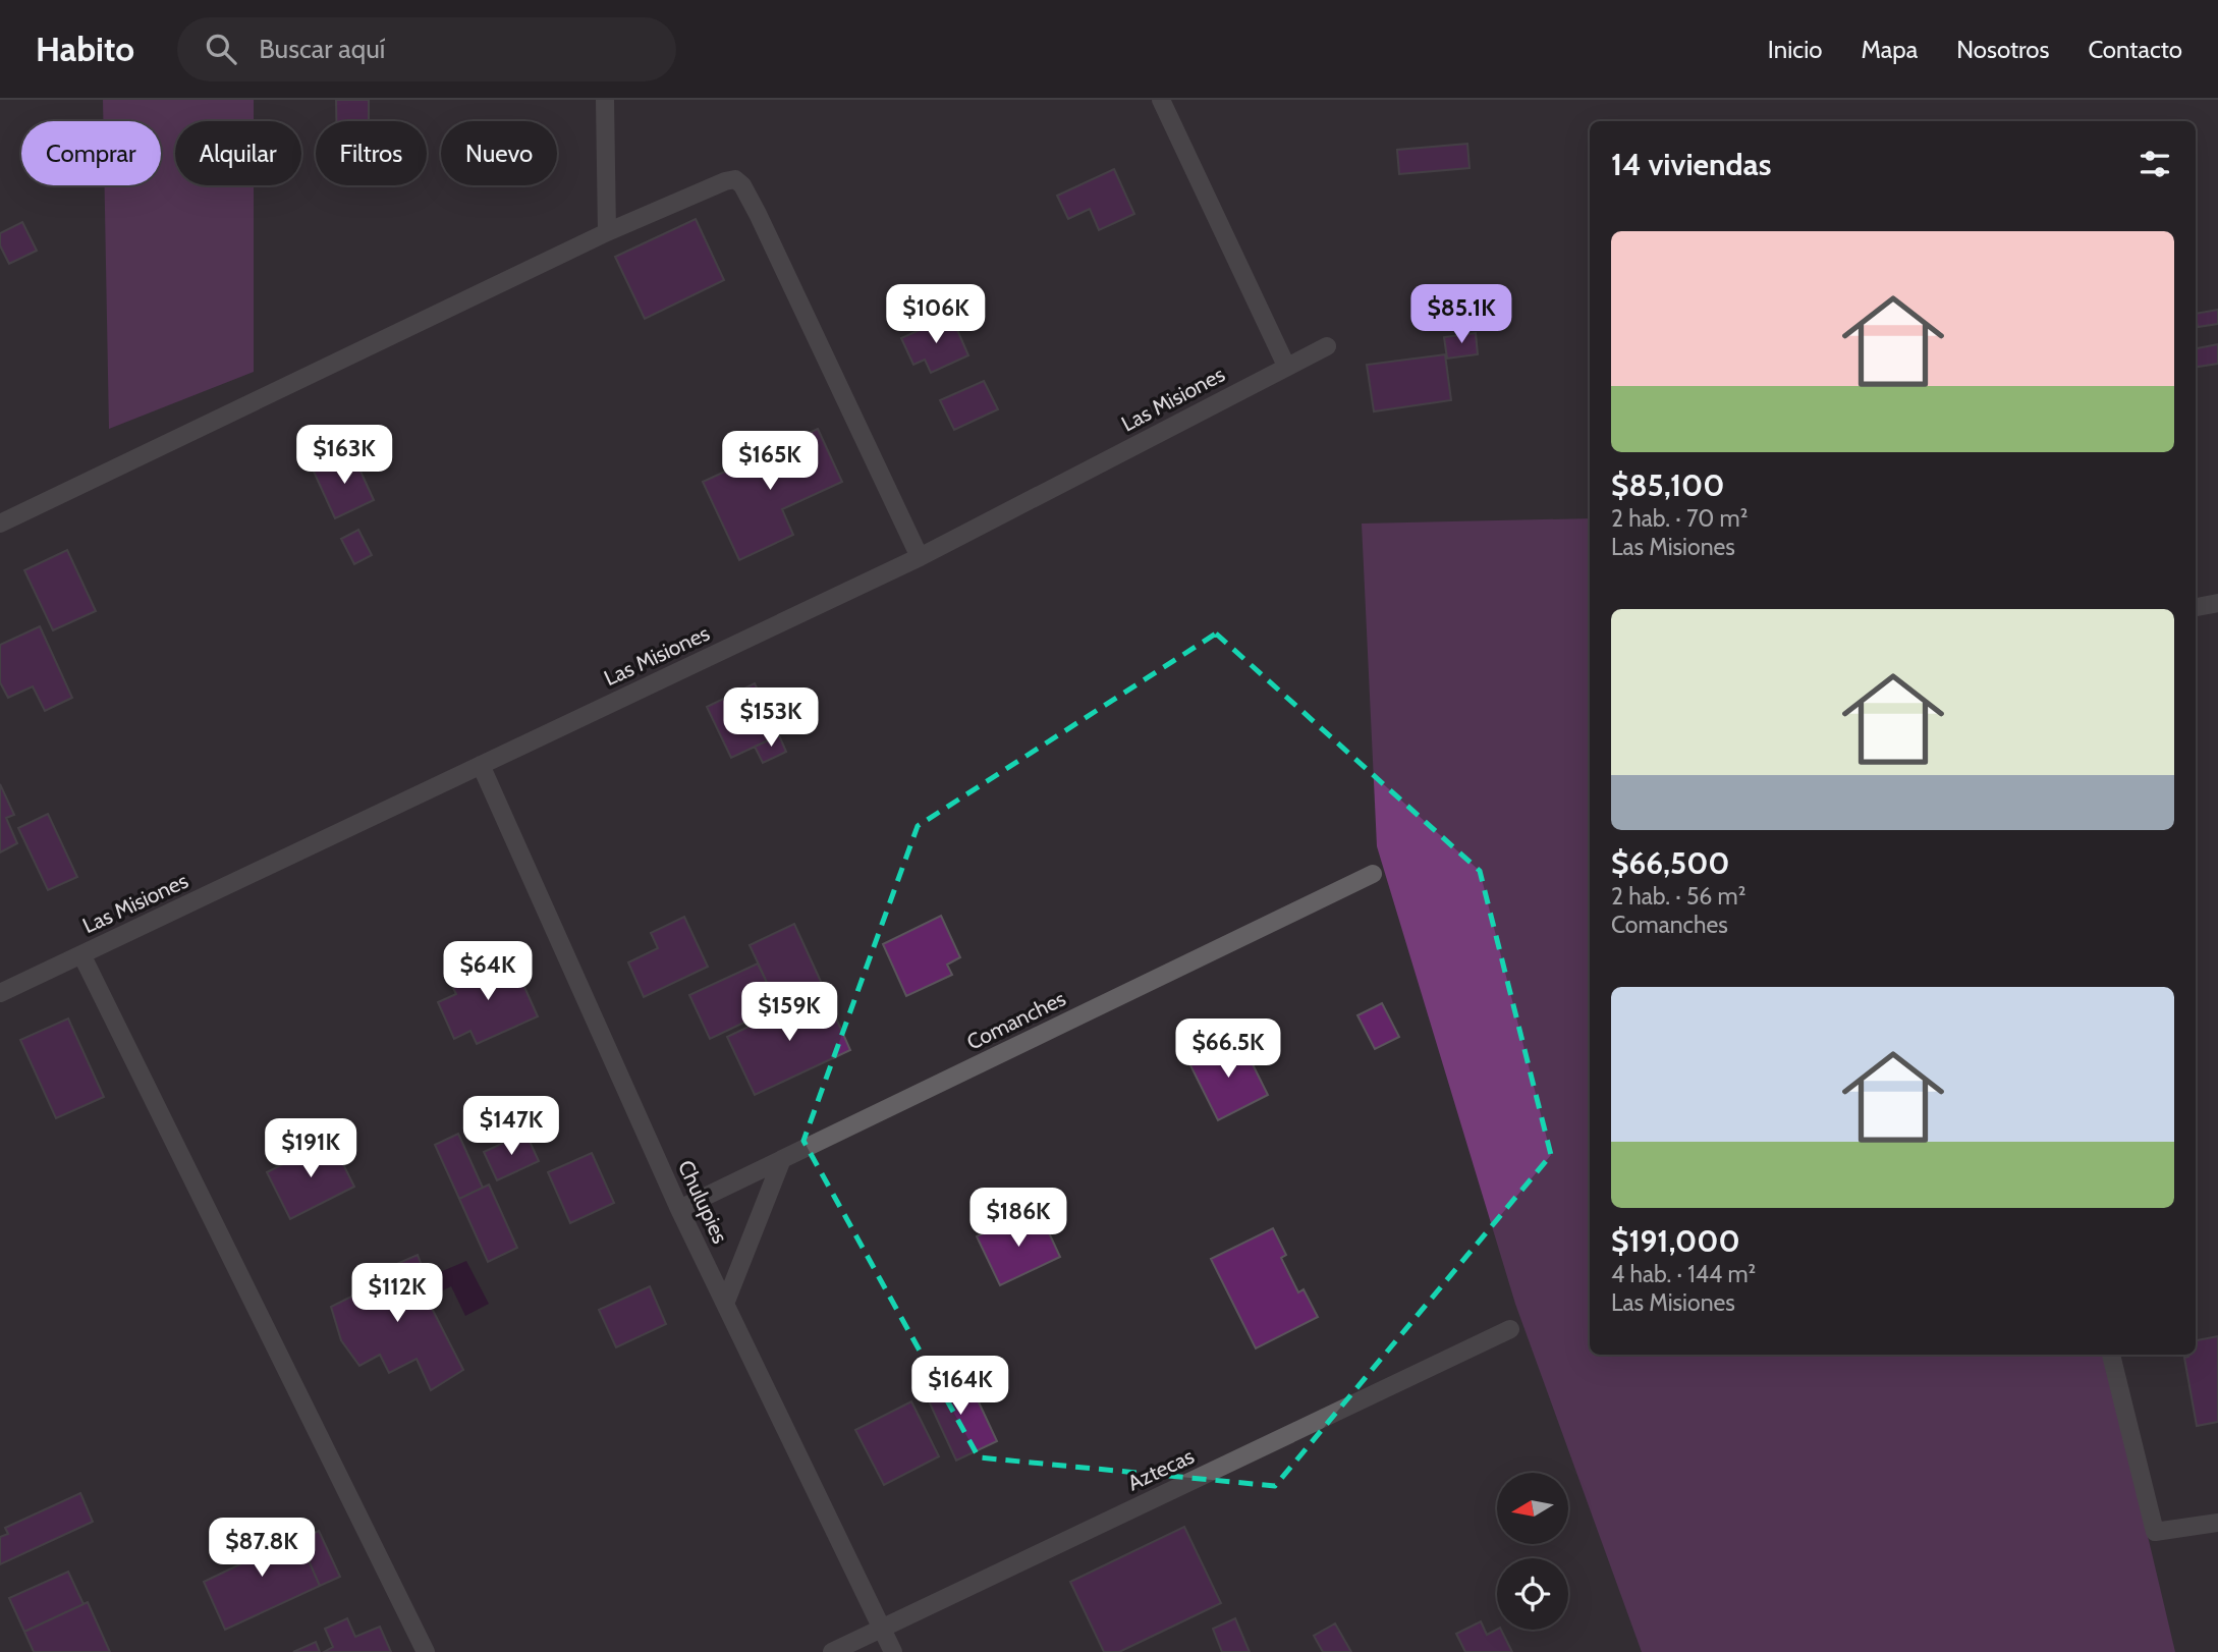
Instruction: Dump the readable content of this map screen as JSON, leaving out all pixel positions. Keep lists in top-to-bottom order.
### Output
{
  "streets": {
    "street": [
      "Las Misiones",
      "Comanches",
      "Chulupies",
      "Aztecas"
    ]
  },
  "crossings": [
    ["Las Misiones", "Chulupies"],
    ["Comanches", "Chulupies"],
    ["Chulupies", "Aztecas"]
  ],
  "north": "left",
  "page": {
    "header": "Habito",
    "search": "Buscar aquí",
    "nav": [
      "Inicio",
      "Mapa",
      "Nosotros",
      "Contacto"
    ],
    "chip": [
      "Comprar",
      "Alquilar",
      "Filtros",
      "Nuevo"
    ],
    "heading": "14 viviendas",
    "list": [
      {
        "name": "$85,100",
        "note": "2 hab. · 70 m² · Las Misiones"
      },
      {
        "name": "$66,500",
        "note": "2 hab. · 56 m² · Comanches"
      },
      {
        "name": "$191,000",
        "note": "4 hab. · 144 m² · Las Misiones"
      }
    ],
    "price": [
      "$106K",
      "$85.1K",
      "$163K",
      "$165K",
      "$153K",
      "$64K",
      "$159K",
      "$66.5K",
      "$147K",
      "$191K",
      "$186K",
      "$112K",
      "$164K",
      "$87.8K"
    ]
  }
}
